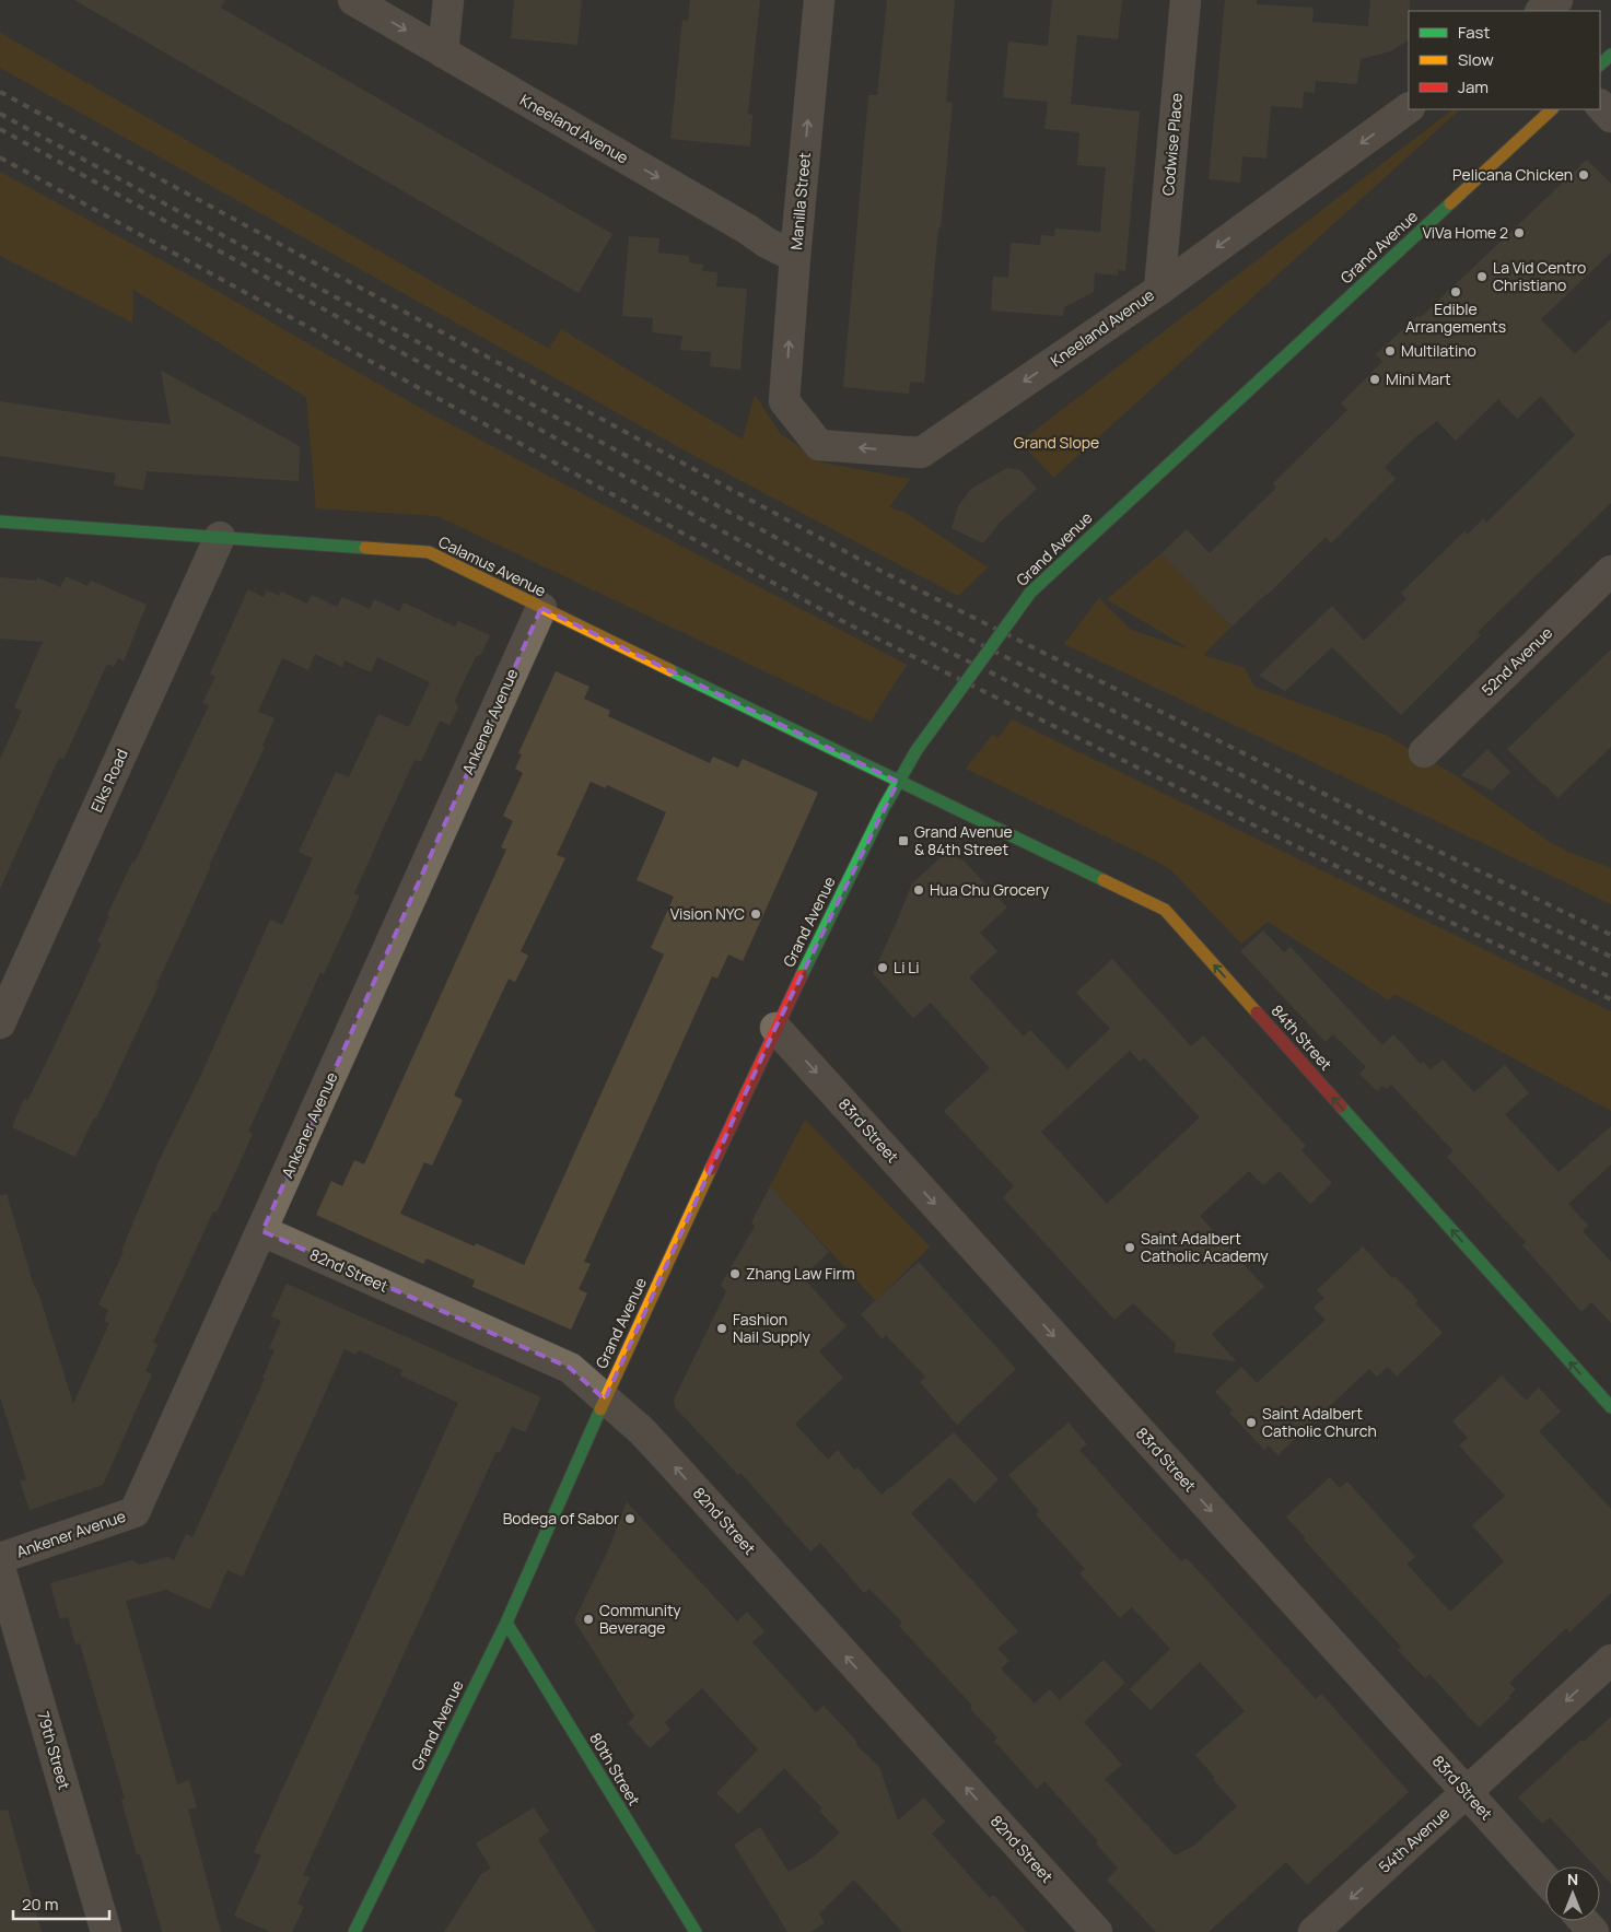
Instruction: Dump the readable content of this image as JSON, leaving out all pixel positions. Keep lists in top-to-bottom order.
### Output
{
  "streets": {
    "street": [
      "Kneeland Avenue",
      "Codwise Place",
      "Manilla Street",
      "Grand Avenue",
      "Calamus Avenue",
      "52nd Avenue",
      "Ankener Avenue",
      "Elks Road",
      "84th Street",
      "83rd Street",
      "82nd Street",
      "79th Street",
      "80th Street",
      "54th Avenue"
    ]
  },
  "crossings": [
    ["Kneeland Avenue", "Codwise Place"],
    ["Kneeland Avenue", "Manilla Street"],
    ["Grand Avenue", "Calamus Avenue"],
    ["Grand Avenue", "84th Street"],
    ["Grand Avenue", "83rd Street"],
    ["Grand Avenue", "82nd Street"],
    ["Grand Avenue", "80th Street"],
    ["Calamus Avenue", "Ankener Avenue"],
    ["Calamus Avenue", "Elks Road"],
    ["Calamus Avenue", "84th Street"],
    ["Ankener Avenue", "82nd Street"],
    ["83rd Street", "54th Avenue"]
  ],
  "one_way": [
    "Manilla Street",
    "84th Street",
    "83rd Street",
    "82nd Street",
    "54th Avenue"
  ],
  "parks": ["Grand Slope"],
  "places": {
    "other": [
      "Pelicana Chicken",
      "ViVa Home 2",
      "La Vid Centro Christiano",
      "Edible Arrangements",
      "Multilatino",
      "Mini Mart",
      "Hua Chu Grocery",
      "Vision NYC",
      "Li Li",
      "Saint Adalbert Catholic Academy",
      "Zhang Law Firm",
      "Fashion Nail Supply",
      "Saint Adalbert Catholic Church",
      "Bodega of Sabor",
      "Community Beverage"
    ],
    "transit": ["Grand Avenue & 84th Street"]
  },
  "legend": ["Fast", "Slow", "Jam"],
  "scale_bar": "20 m",
  "north": "top"
}
